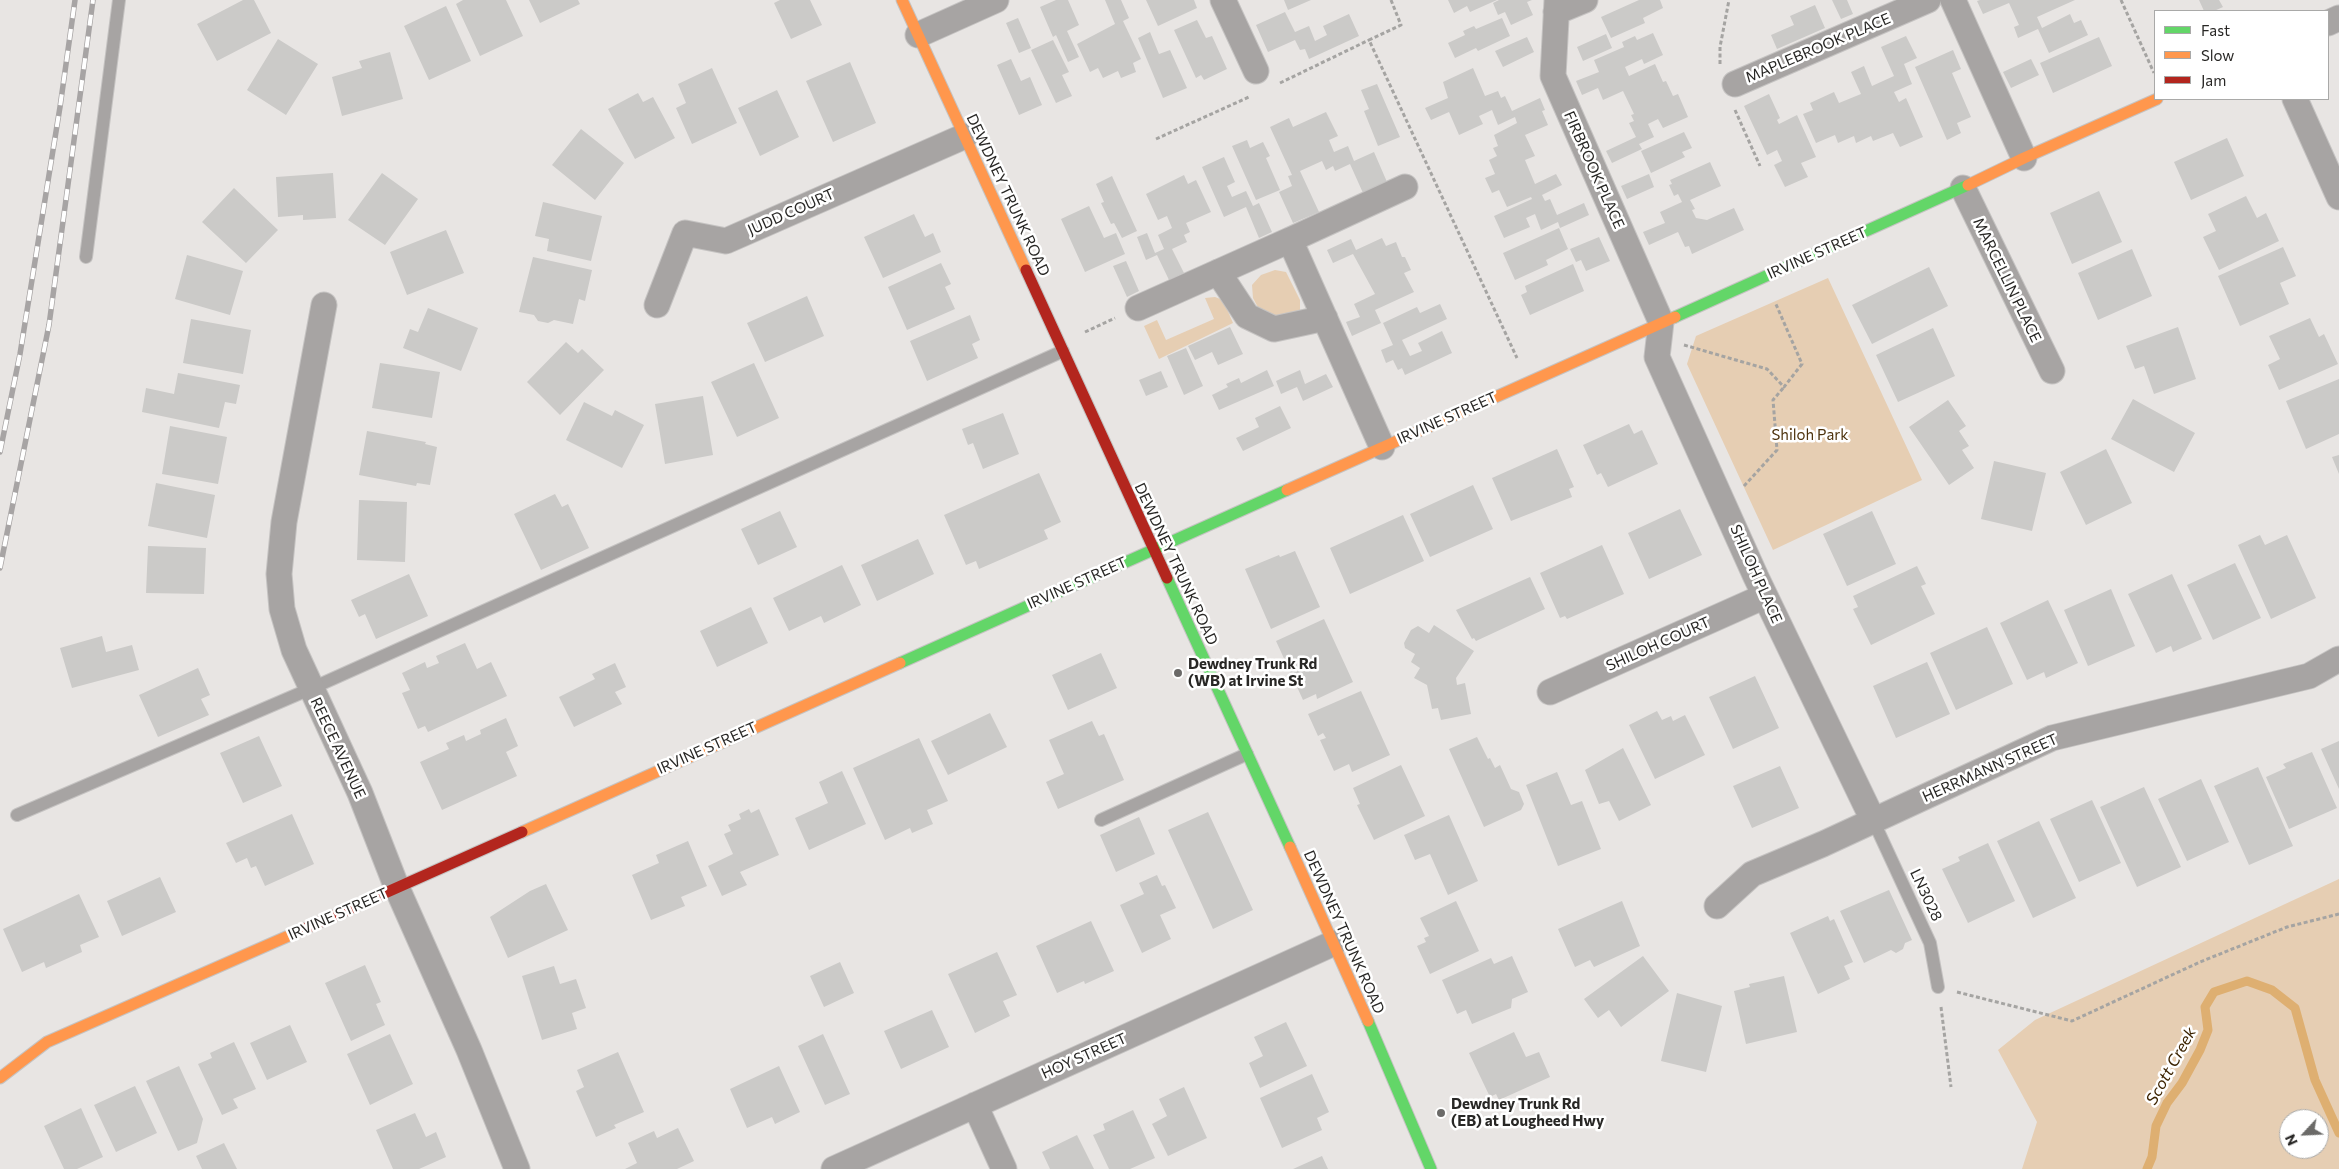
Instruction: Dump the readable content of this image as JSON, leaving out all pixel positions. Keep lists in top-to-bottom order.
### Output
{
  "streets": {
    "street": [
      "MAPLEBROOK PLACE",
      "FIRBROOK PLACE",
      "DEWDNEY TRUNK ROAD",
      "JUDD COURT",
      "IRVINE STREET",
      "MARCELLIN PLACE",
      "SHILOH PLACE",
      "SHILOH COURT",
      "REECE AVENUE",
      "HERRMANN STREET",
      "HOY STREET"
    ],
    "lane": ["LN3028"]
  },
  "crossings": [
    ["FIRBROOK PLACE", "IRVINE STREET"],
    ["FIRBROOK PLACE", "SHILOH PLACE"],
    ["DEWDNEY TRUNK ROAD", "JUDD COURT"],
    ["DEWDNEY TRUNK ROAD", "IRVINE STREET"],
    ["DEWDNEY TRUNK ROAD", "HOY STREET"],
    ["IRVINE STREET", "MARCELLIN PLACE"],
    ["IRVINE STREET", "SHILOH PLACE"],
    ["IRVINE STREET", "REECE AVENUE"],
    ["SHILOH PLACE", "SHILOH COURT"],
    ["SHILOH PLACE", "HERRMANN STREET"],
    ["SHILOH PLACE", "LN3028"],
    ["HERRMANN STREET", "LN3028"]
  ],
  "water": ["Scott Creek"],
  "parks": ["Shiloh Park"],
  "places": ["Dewdney Trunk Rd (WB) at Irvine St", "Dewdney Trunk Rd (EB) at Lougheed Hwy"],
  "legend": ["Fast", "Slow", "Jam"],
  "north": "bottom left"
}
